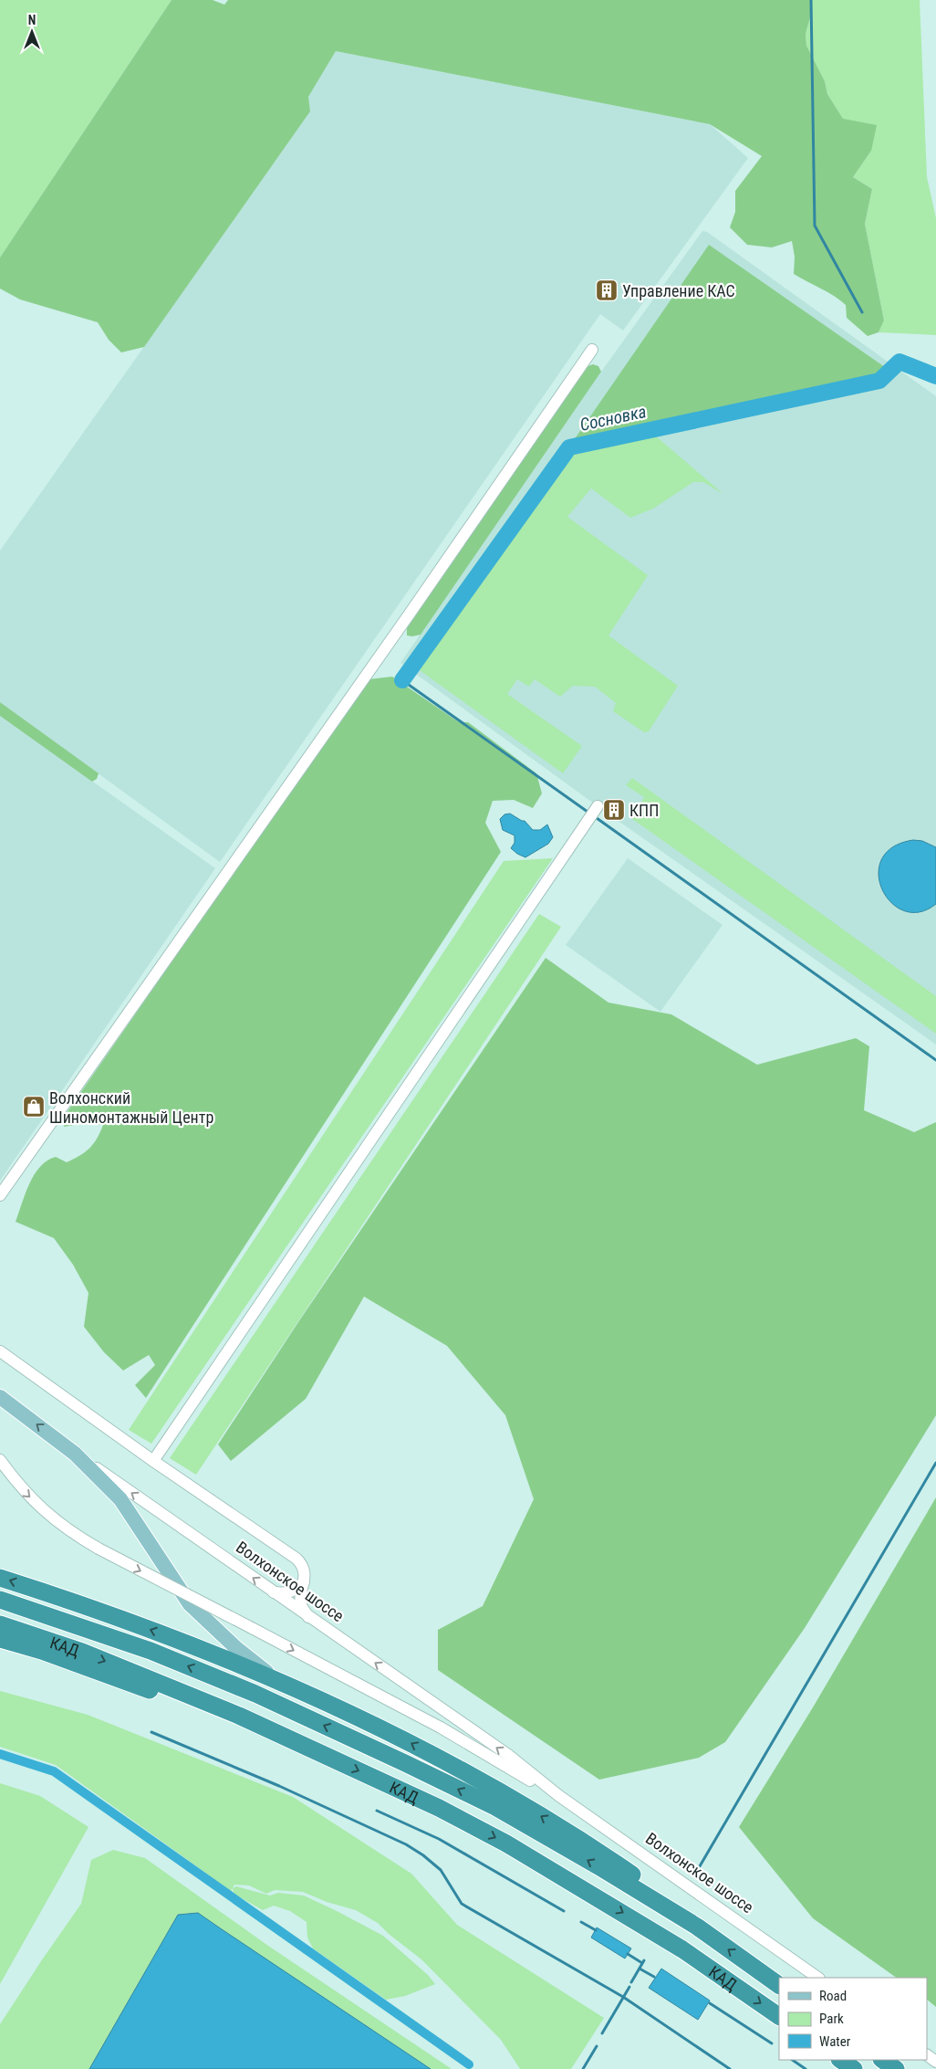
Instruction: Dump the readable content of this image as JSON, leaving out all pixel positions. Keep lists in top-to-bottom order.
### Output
{
  "streets": {
    "highway": ["КАД"],
    "main road": ["Волхонское шоссе"]
  },
  "water": ["Сосновка"],
  "places": {
    "building": ["Управление КАС", "КПП"],
    "shop": ["Волхонский Шиномонтажный Центр"]
  },
  "legend": ["Road", "Park", "Water"],
  "north": "top"
}
